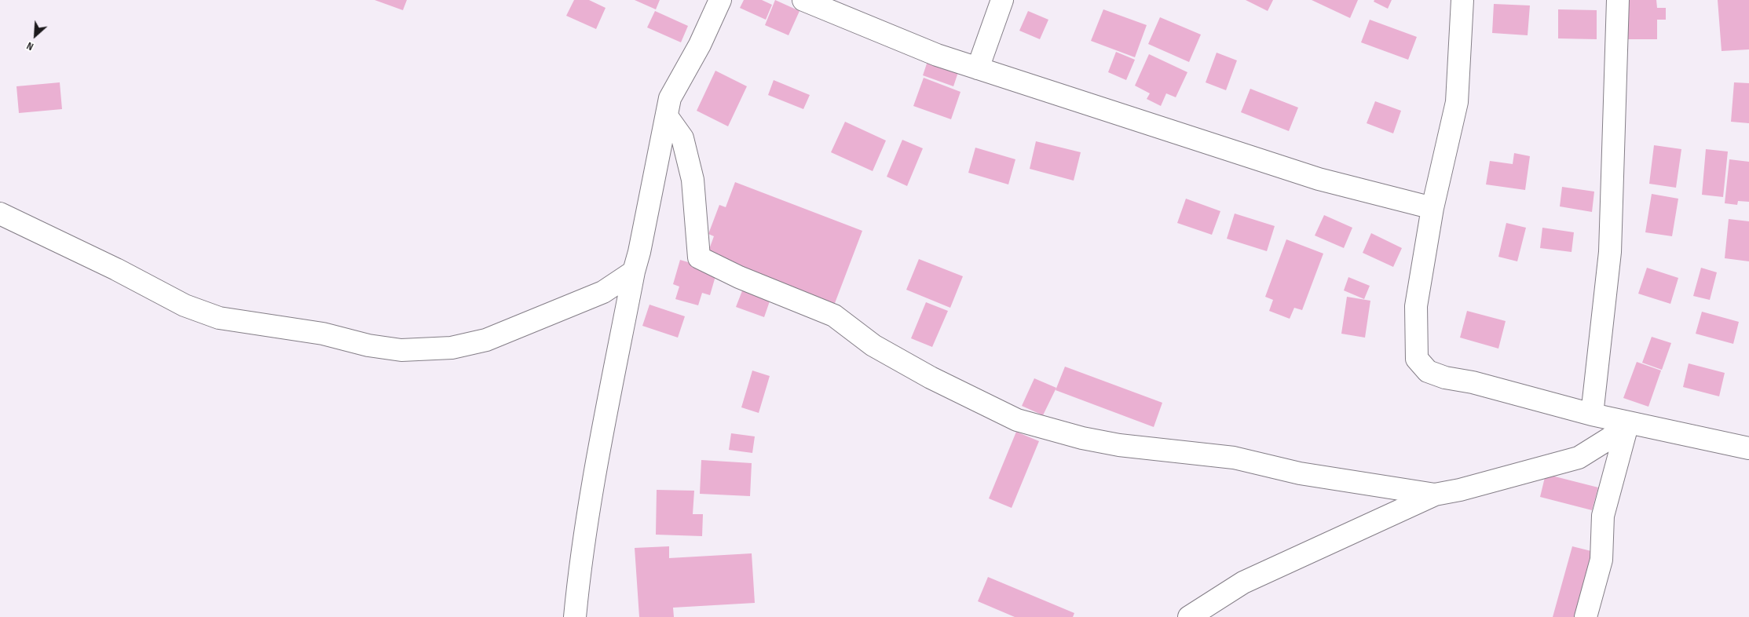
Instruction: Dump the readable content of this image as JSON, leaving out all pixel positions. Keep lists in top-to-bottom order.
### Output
{
  "north": "bottom left"
}
